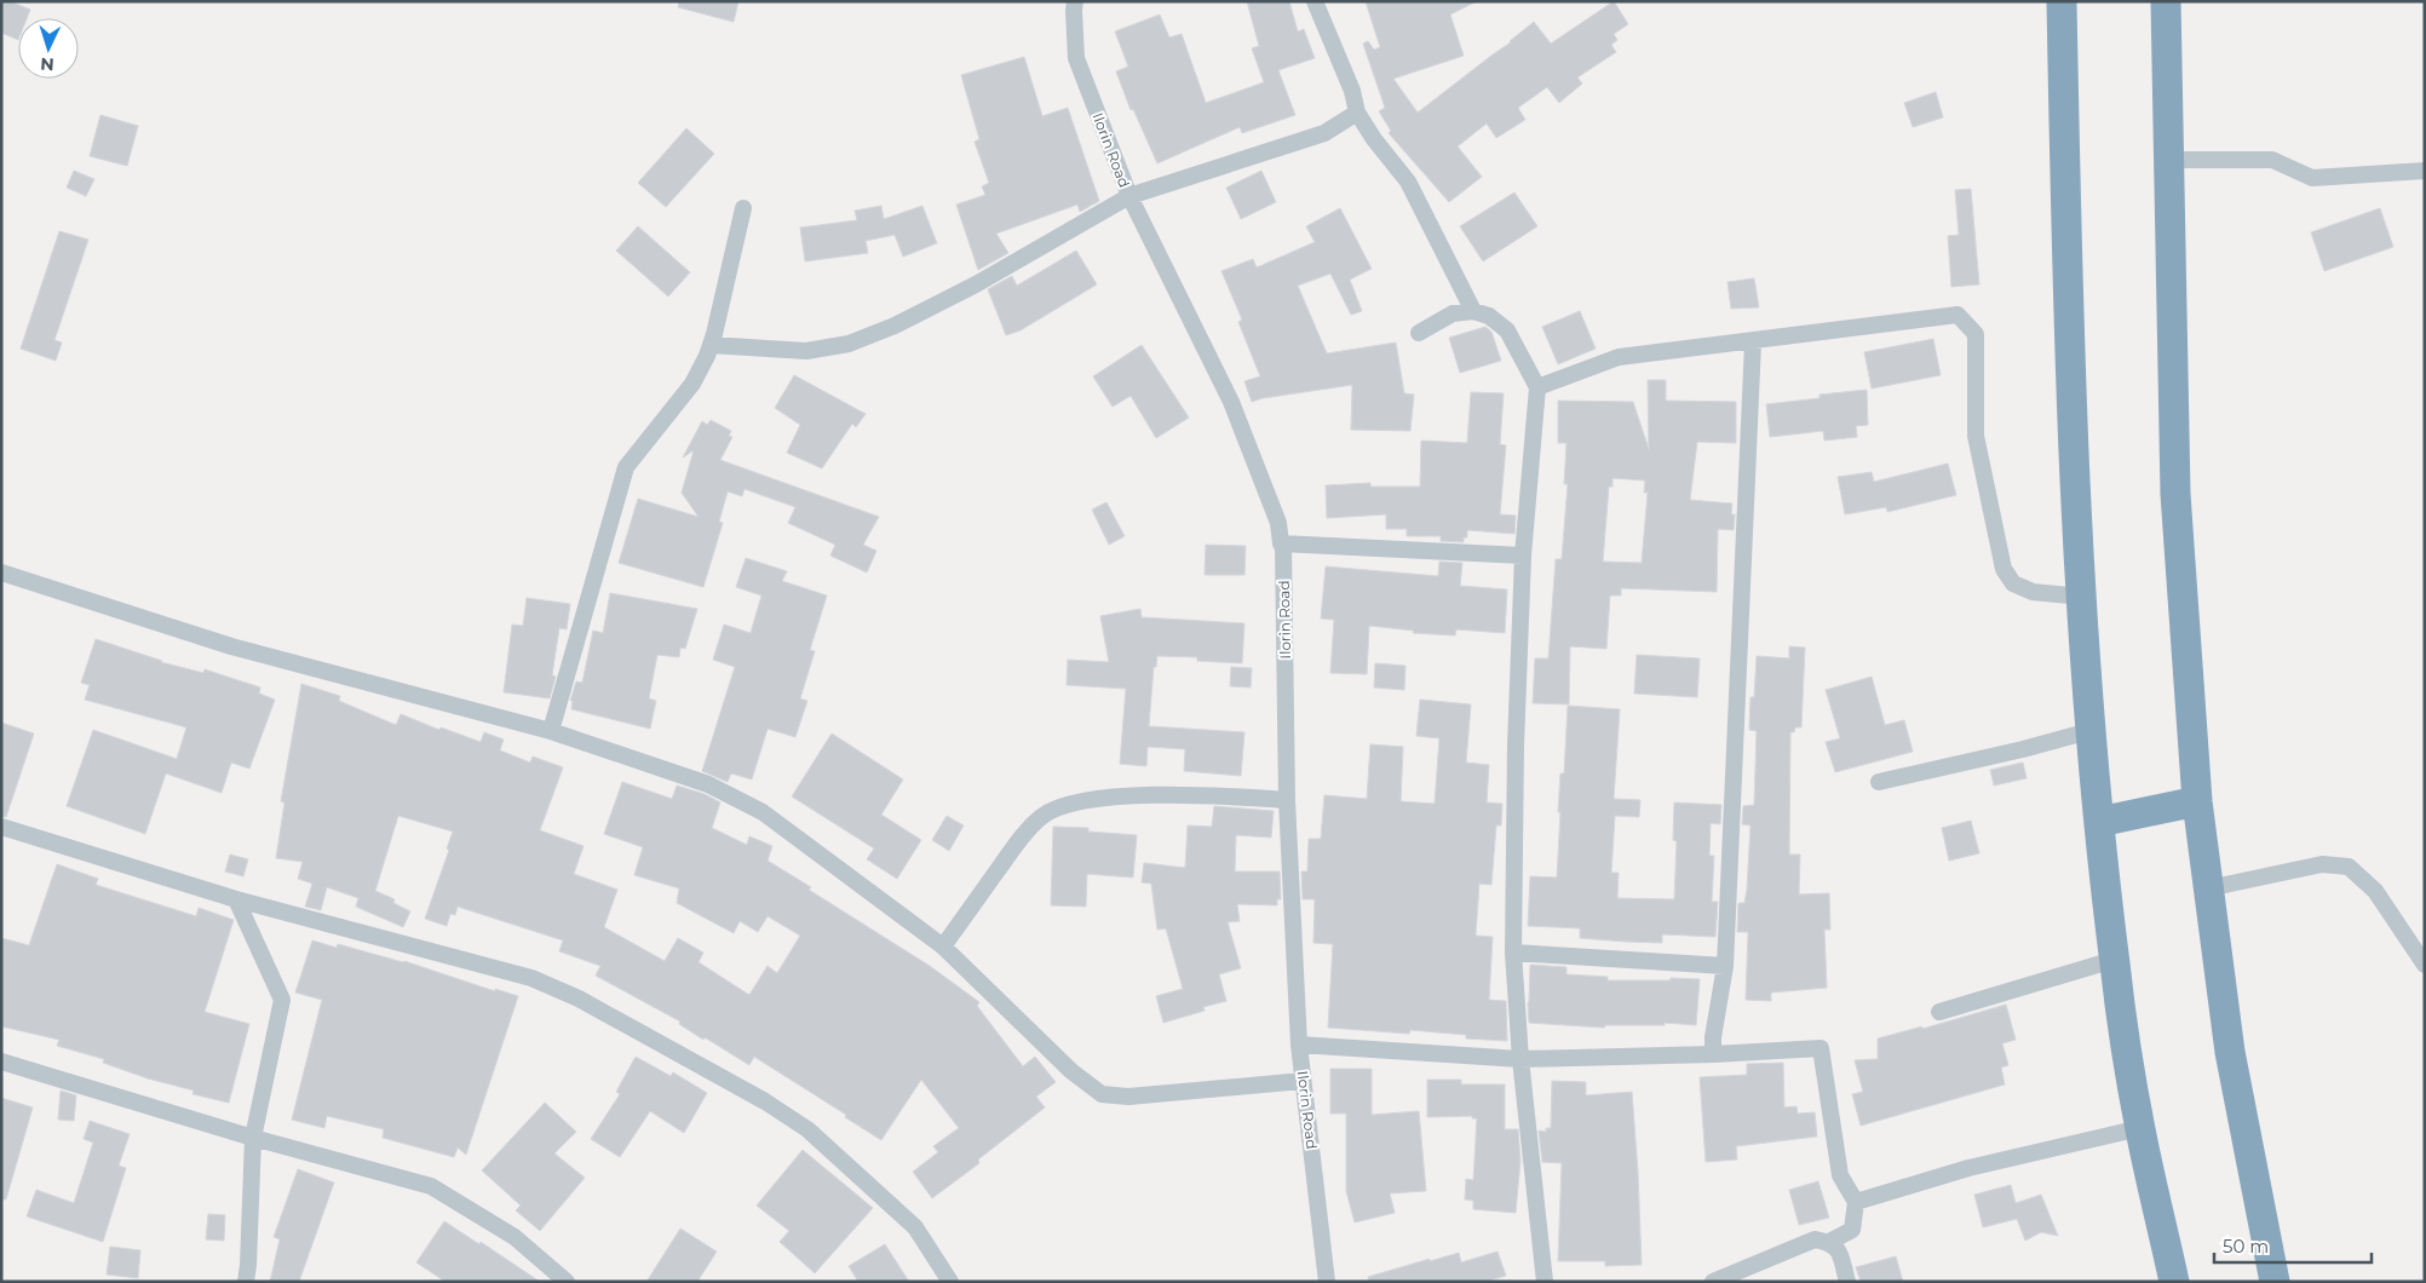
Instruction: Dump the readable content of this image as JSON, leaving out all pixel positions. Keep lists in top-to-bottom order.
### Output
{
  "streets": {
    "street": ["Ilorin Road"]
  },
  "scale_bar": "50 m",
  "north": "bottom"
}
